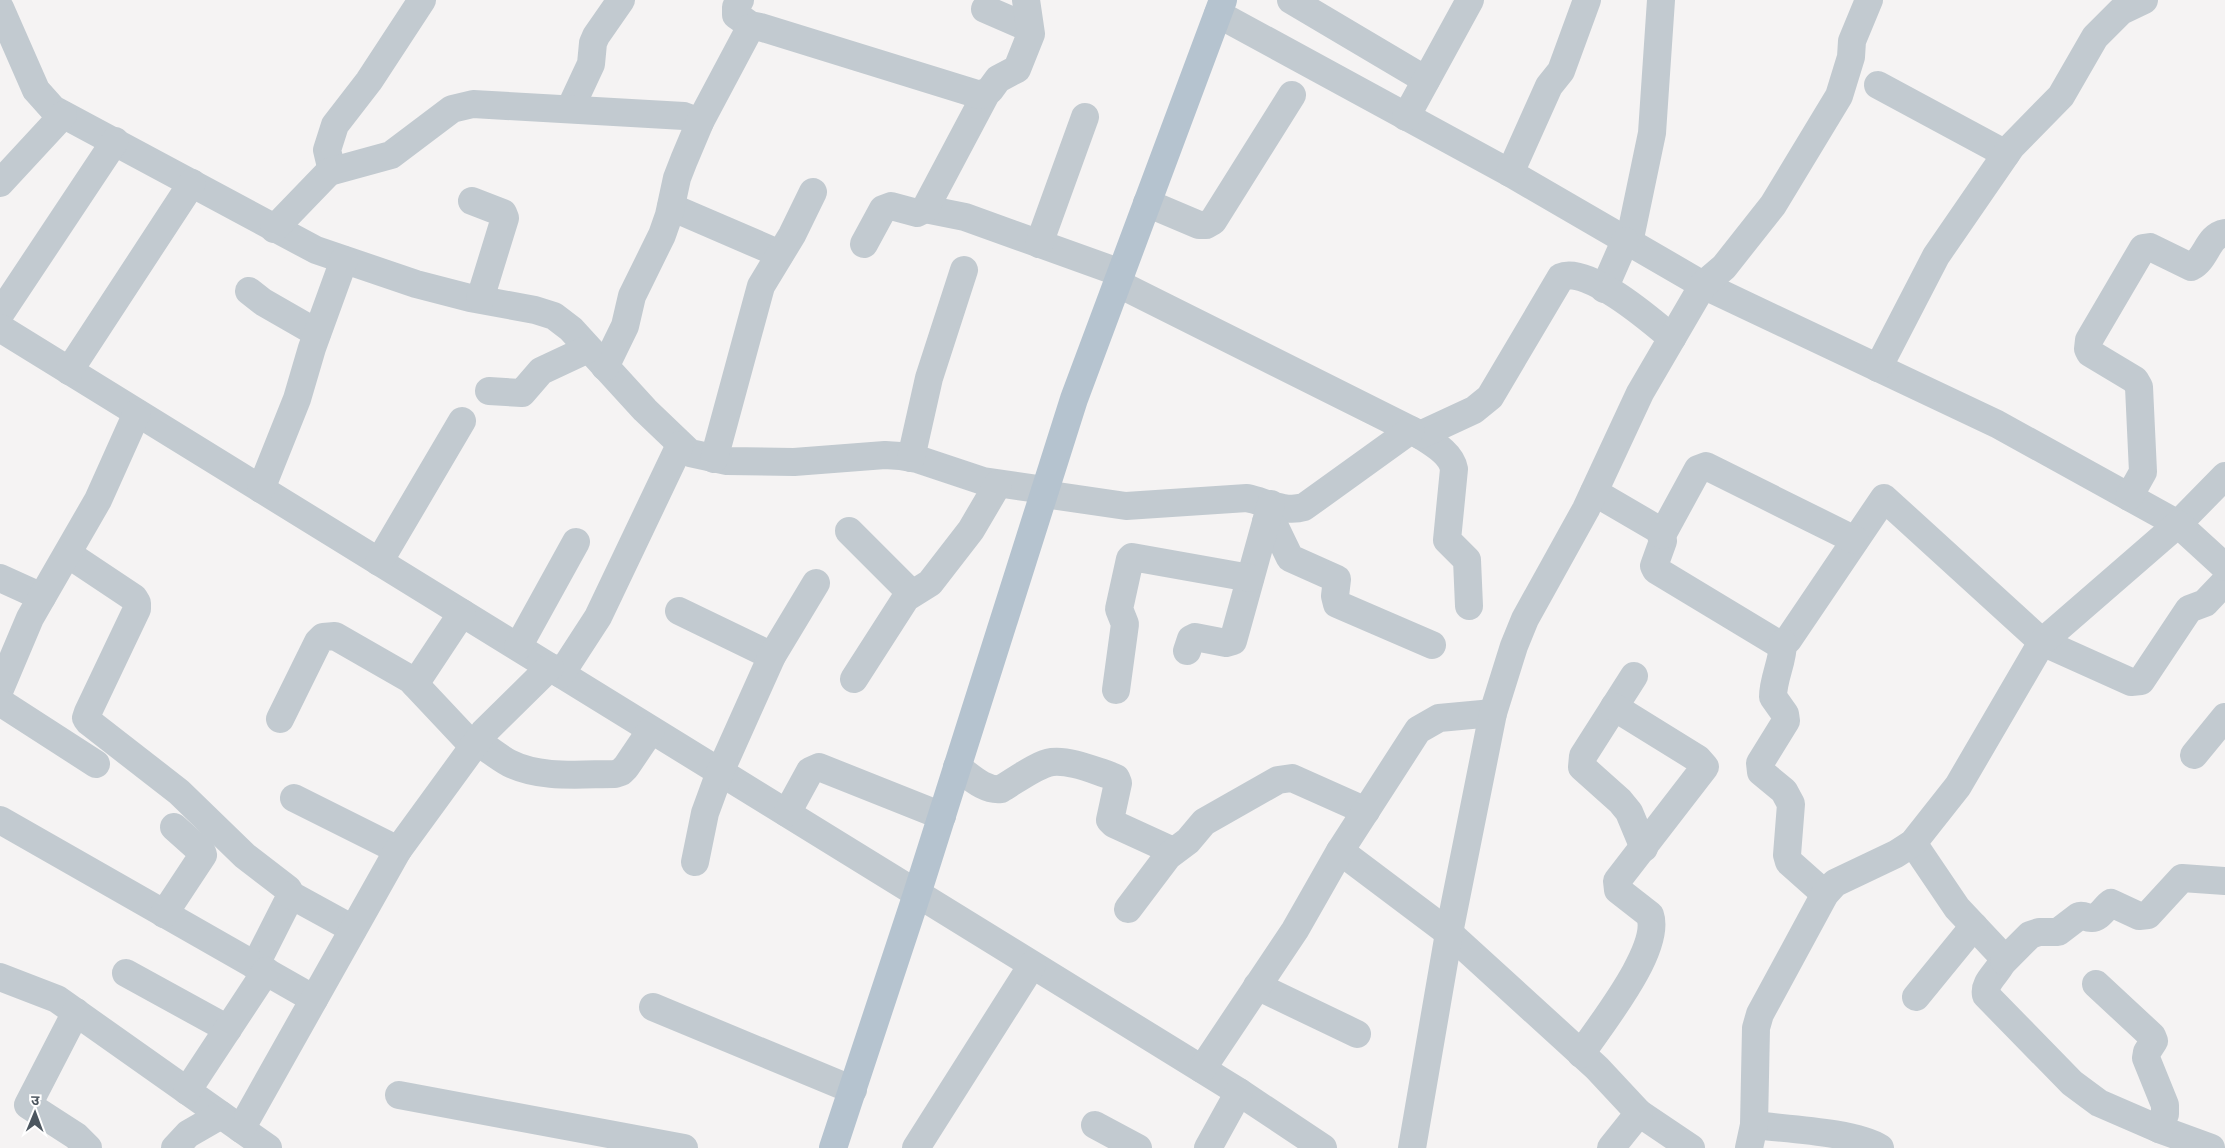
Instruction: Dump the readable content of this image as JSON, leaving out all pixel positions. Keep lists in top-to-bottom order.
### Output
{
  "north": "top"
}
